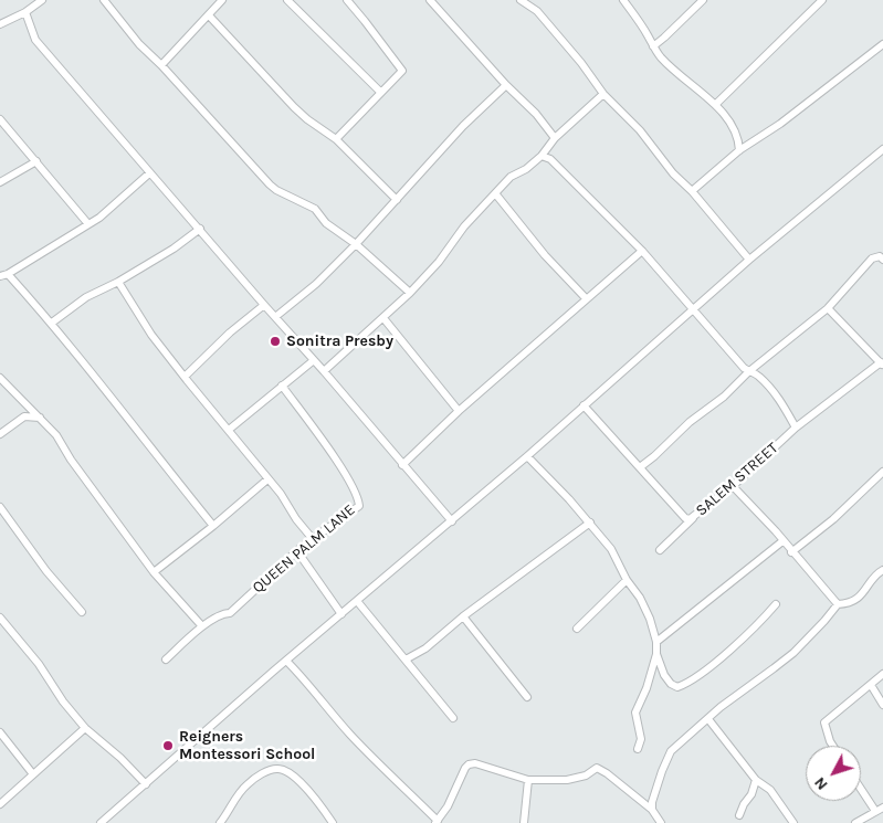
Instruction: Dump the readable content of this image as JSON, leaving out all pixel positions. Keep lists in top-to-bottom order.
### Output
{
  "streets": {
    "street": ["SALEM STREET", "QUEEN PALM LANE"]
  },
  "places": ["Sonitra Presby", "Reigners Montessori School"],
  "north": "bottom left"
}
